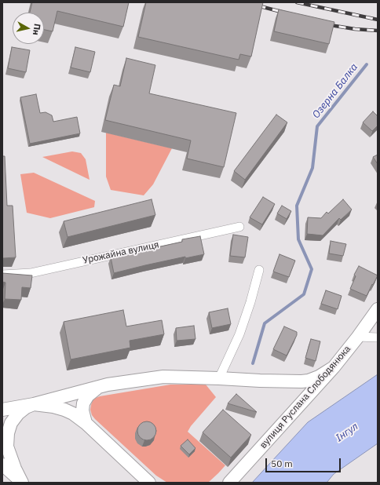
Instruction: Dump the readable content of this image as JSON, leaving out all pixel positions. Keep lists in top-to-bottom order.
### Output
{
  "streets": {
    "main road": ["вулиця Руслана Слободянюка"],
    "street": ["Урожайна вулиця"]
  },
  "water": ["Озерна Балка", "Інгул"],
  "scale_bar": "50 m",
  "north": "right"
}
